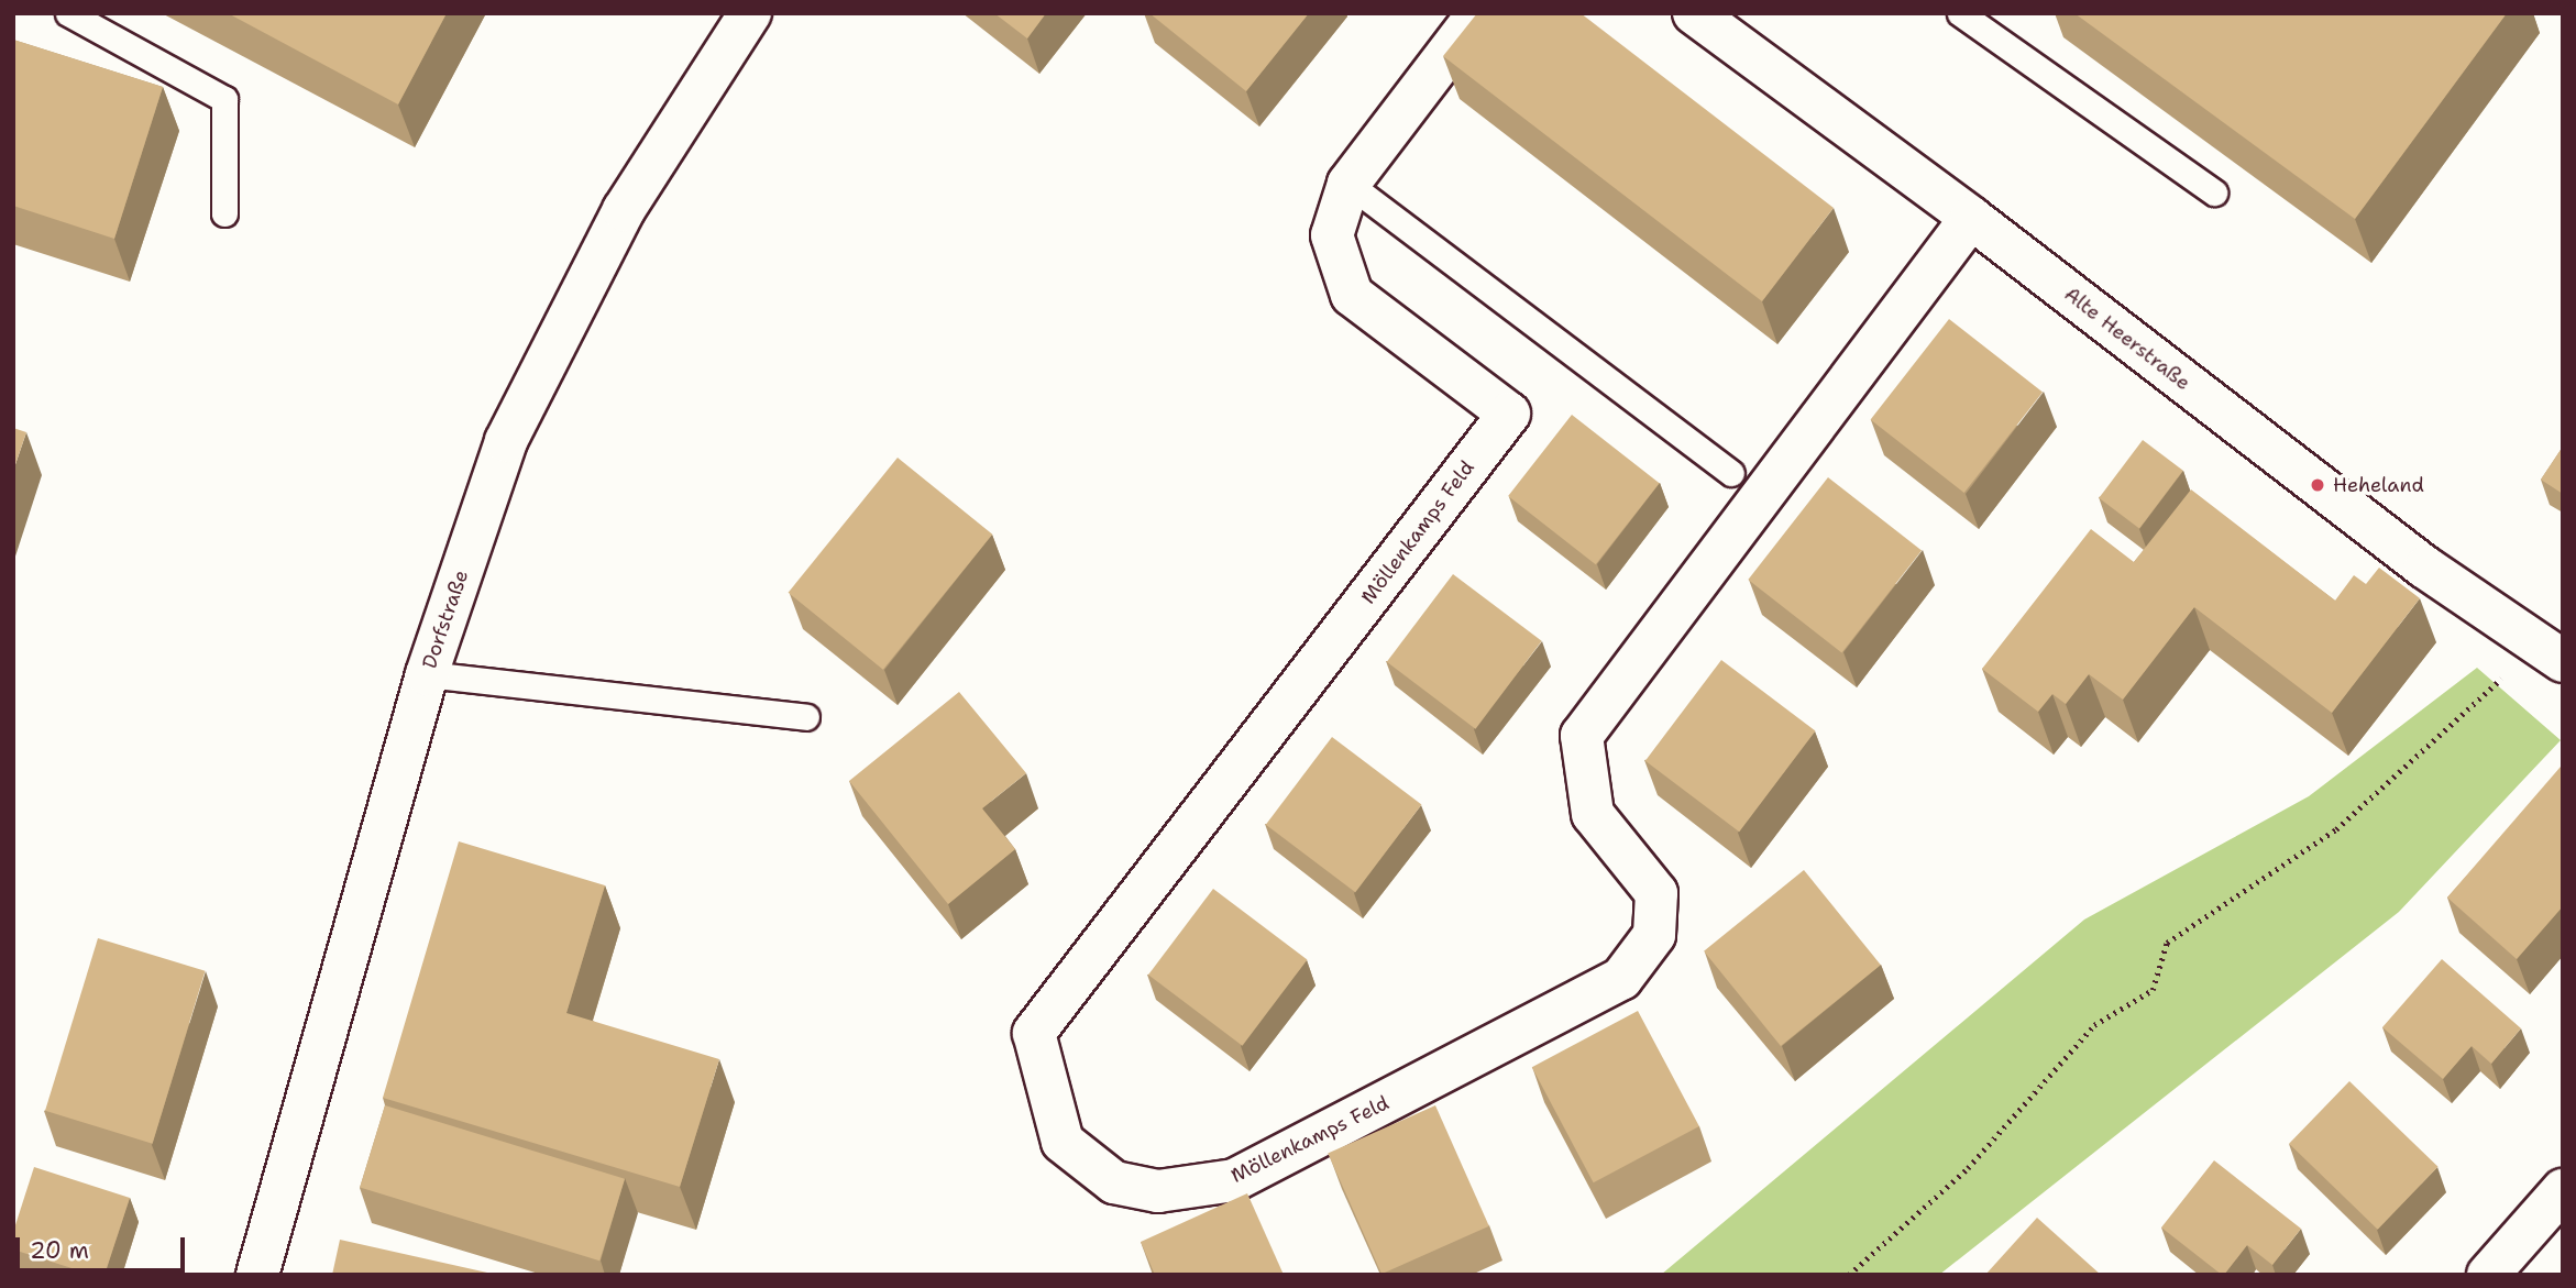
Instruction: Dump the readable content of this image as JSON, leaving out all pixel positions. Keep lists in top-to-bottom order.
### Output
{
  "streets": {
    "street": ["Alte Heerstraße", "Möllenkamps Feld", "Dorfstraße"]
  },
  "crossings": [
    ["Alte Heerstraße", "Möllenkamps Feld"]
  ],
  "places": ["Heheland"],
  "scale_bar": "20 m"
}
